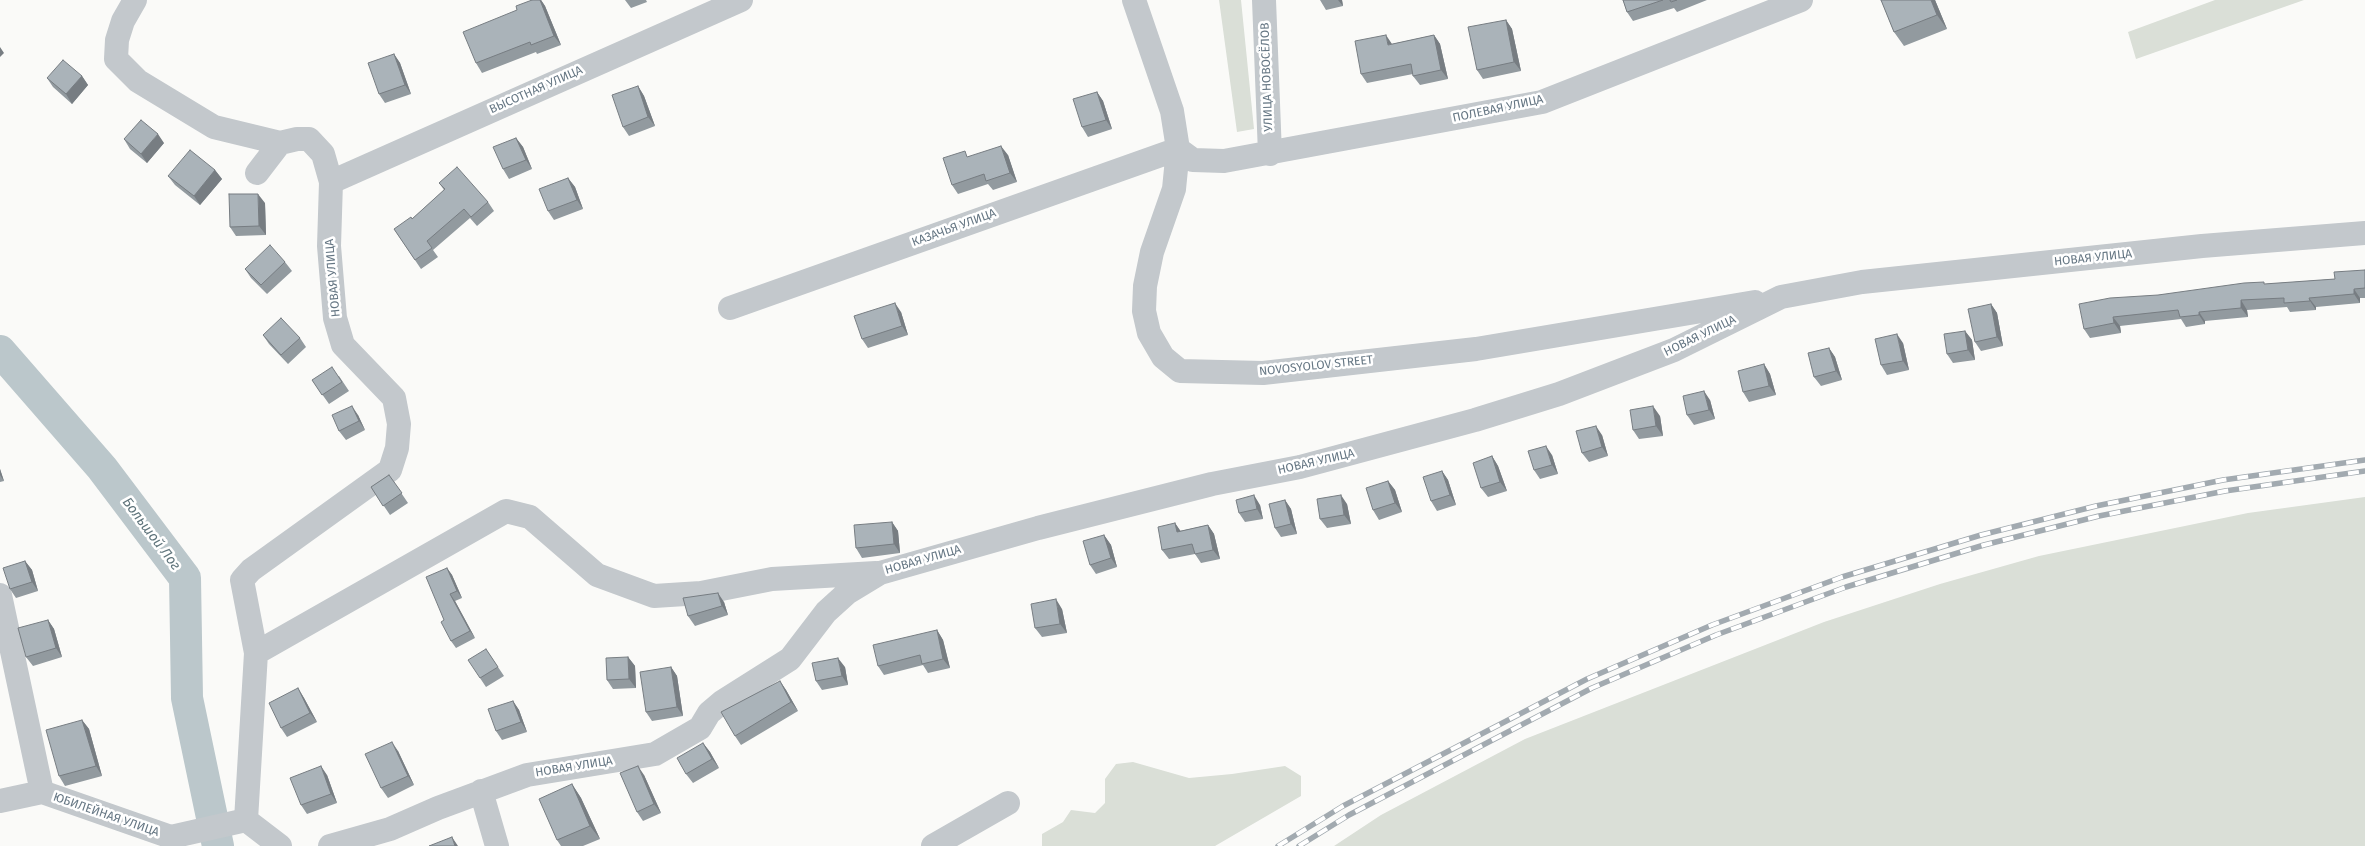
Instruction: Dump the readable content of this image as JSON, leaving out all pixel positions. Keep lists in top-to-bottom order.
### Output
{
  "streets": {
    "street": [
      "УЛИЦА НОВОСЁЛОВ",
      "ВЫСОТНАЯ УЛИЦА",
      "ПОЛЕВАЯ УЛИЦА",
      "КАЗАЧЬЯ УЛИЦА",
      "НОВАЯ УЛИЦА",
      "NOVOSYOLOV STREET",
      "ЮБИЛЕЙНАЯ УЛИЦА"
    ]
  },
  "crossings": [
    ["УЛИЦА НОВОСЁЛОВ", "ПОЛЕВАЯ УЛИЦА"],
    ["ВЫСОТНАЯ УЛИЦА", "НОВАЯ УЛИЦА"],
    ["ПОЛЕВАЯ УЛИЦА", "КАЗАЧЬЯ УЛИЦА"],
    ["ПОЛЕВАЯ УЛИЦА", "NOVOSYOLOV STREET"],
    ["КАЗАЧЬЯ УЛИЦА", "NOVOSYOLOV STREET"],
    ["НОВАЯ УЛИЦА", "NOVOSYOLOV STREET"],
    ["НОВАЯ УЛИЦА", "ЮБИЛЕЙНАЯ УЛИЦА"]
  ],
  "water": ["Большой Лог"]
}
